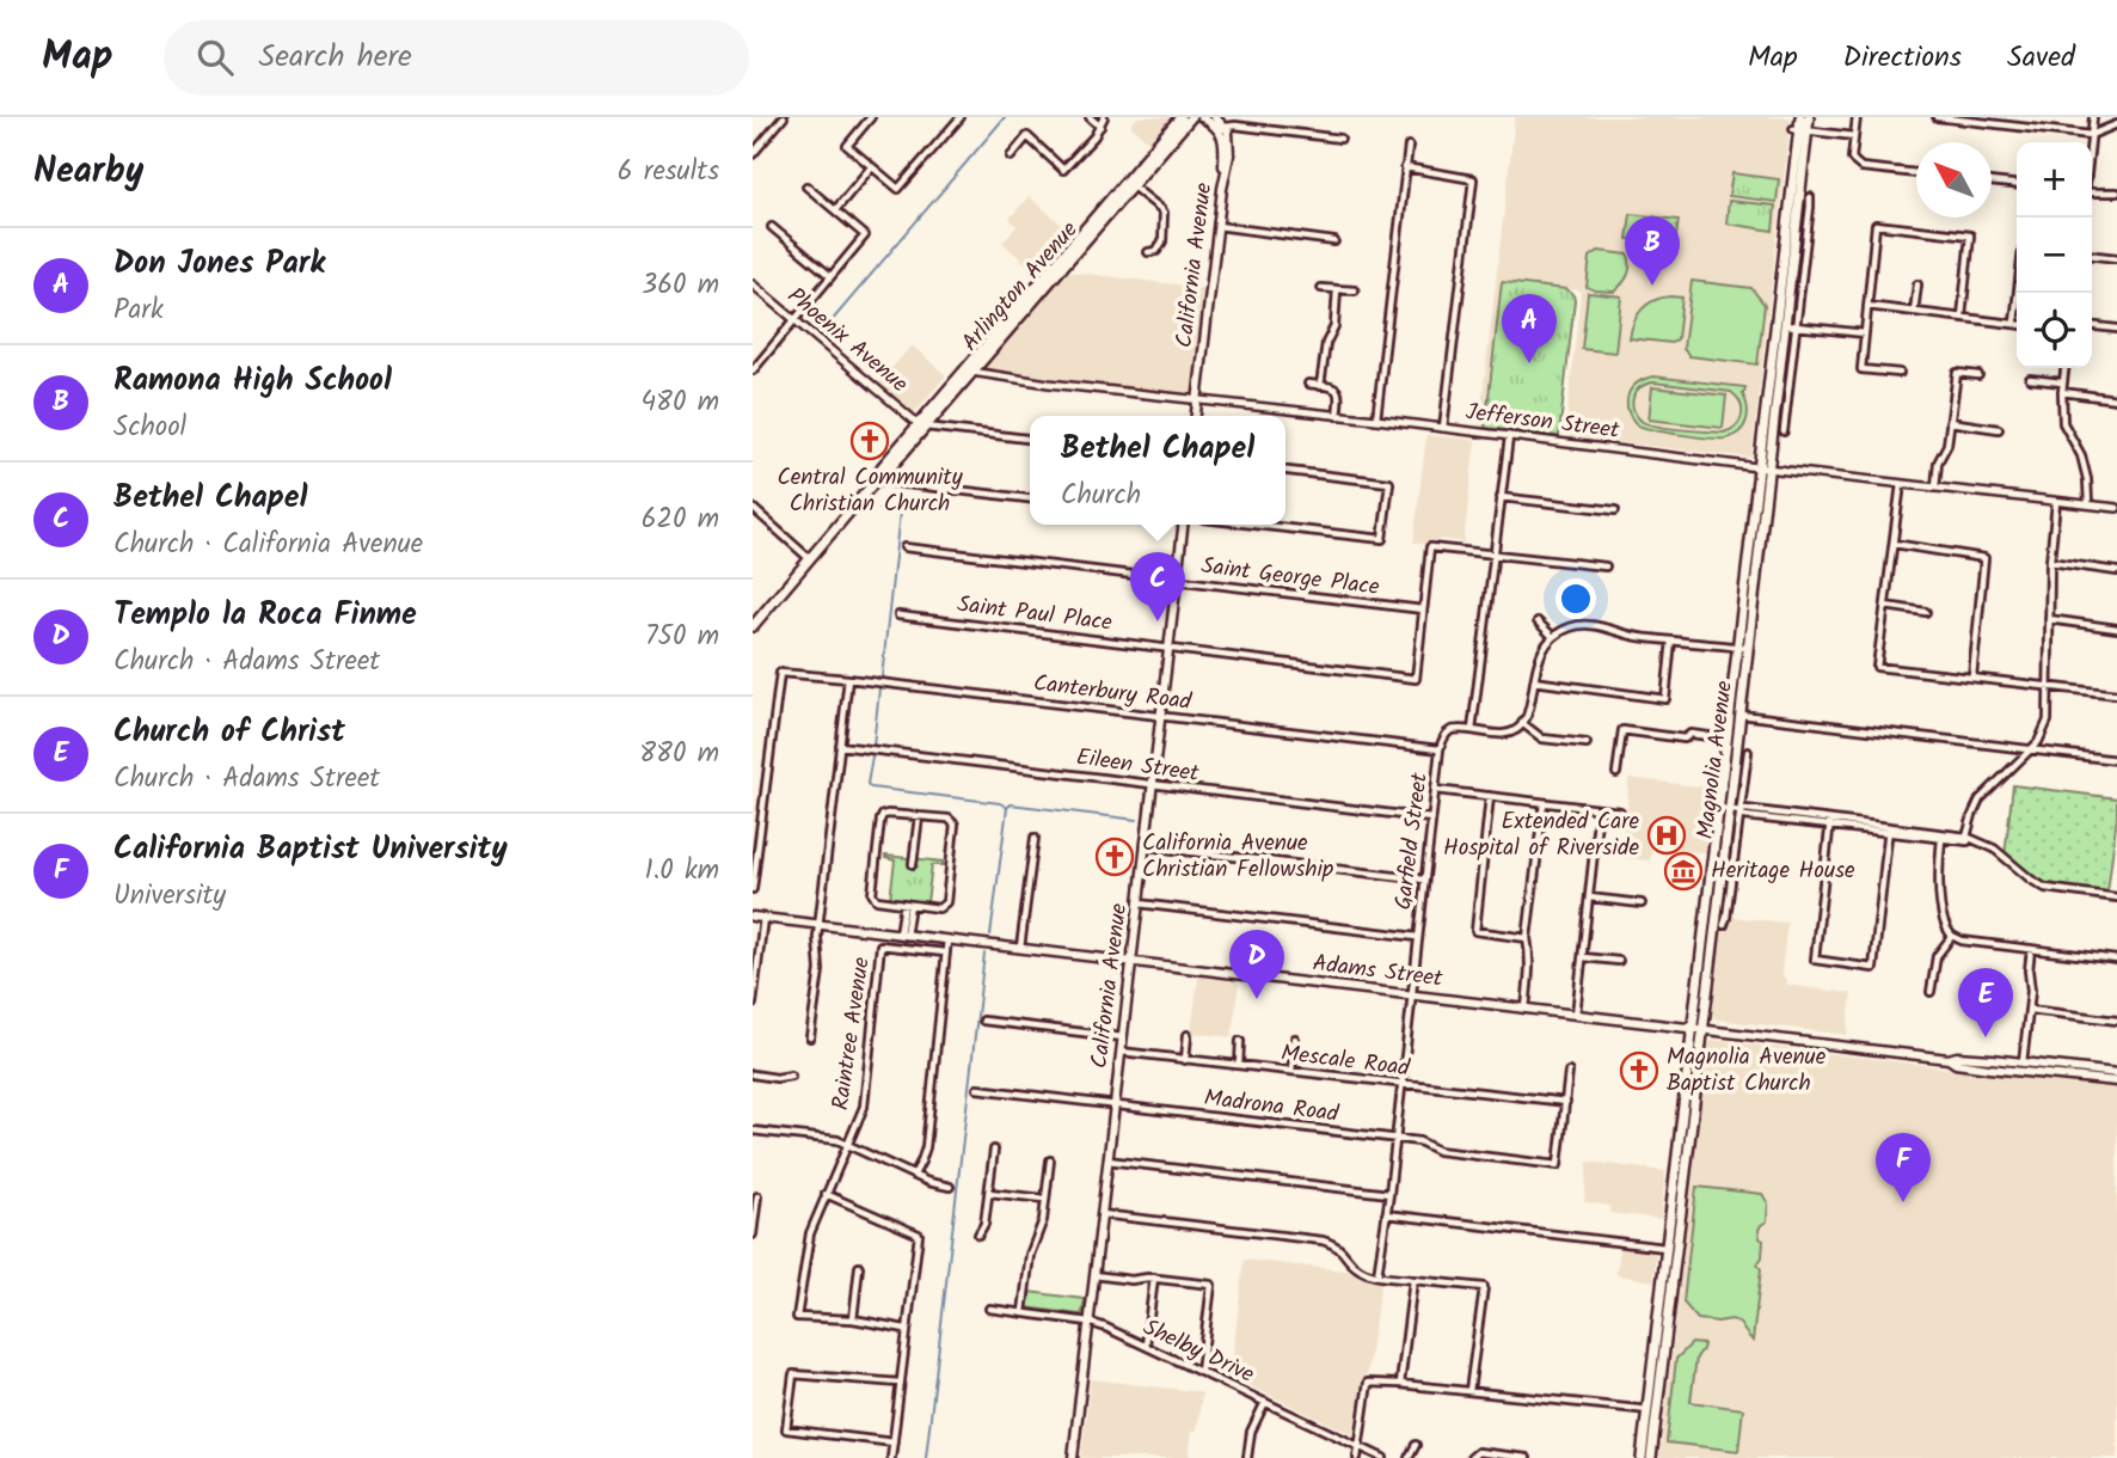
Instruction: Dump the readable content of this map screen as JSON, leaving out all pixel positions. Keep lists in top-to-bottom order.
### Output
{
  "streets": {
    "main road": [
      "California Avenue",
      "Arlington Avenue",
      "Magnolia Avenue",
      "Adams Street"
    ],
    "street": [
      "Phoenix Avenue",
      "Jefferson Street",
      "Saint George Place",
      "Saint Paul Place",
      "Canterbury Road",
      "Eileen Street",
      "Garfield Street",
      "Raintree Avenue",
      "Mescale Road",
      "Madrona Road",
      "Shelby Drive"
    ]
  },
  "crossings": [
    ["California Avenue", "Jefferson Street"],
    ["California Avenue", "Saint George Place"],
    ["California Avenue", "Saint Paul Place"],
    ["California Avenue", "Canterbury Road"],
    ["California Avenue", "Eileen Street"],
    ["California Avenue", "Adams Street"],
    ["California Avenue", "Mescale Road"],
    ["California Avenue", "Madrona Road"],
    ["California Avenue", "Shelby Drive"],
    ["Arlington Avenue", "Phoenix Avenue"],
    ["Arlington Avenue", "Jefferson Street"],
    ["Jefferson Street", "Magnolia Avenue"],
    ["Saint George Place", "Saint Paul Place"],
    ["Canterbury Road", "Garfield Street"],
    ["Magnolia Avenue", "Adams Street"],
    ["Eileen Street", "Garfield Street"],
    ["Garfield Street", "Adams Street"],
    ["Garfield Street", "Mescale Road"],
    ["Garfield Street", "Madrona Road"],
    ["Mescale Road", "Madrona Road"]
  ],
  "places": {
    "church": ["Central Community Christian Church", "California Avenue Christian Fellowship", "Magnolia Avenue Baptist Church"],
    "hospital": ["Extended Care Hospital of Riverside"],
    "museum": ["Heritage House"]
  },
  "north": "top left",
  "page": {
    "header": "Map",
    "search": "Search here",
    "nav": ["Map", "Directions", "Saved"],
    "heading": ["Nearby", "6 results"],
    "map_buttons": ["+", "−"],
    "pins": [
      "B",
      "A",
      "C",
      "D",
      "E",
      "F"
    ],
    "list": [
      {
        "mark": "A",
        "name": "Don Jones Park",
        "note": "Park",
        "value": "360 m"
      },
      {
        "mark": "B",
        "name": "Ramona High School",
        "note": "School",
        "value": "480 m"
      },
      {
        "mark": "C",
        "name": "Bethel Chapel",
        "note": "Church · California Avenue",
        "value": "620 m"
      },
      {
        "mark": "D",
        "name": "Templo la Roca Finme",
        "note": "Church · Adams Street",
        "value": "750 m"
      },
      {
        "mark": "E",
        "name": "Church of Christ",
        "note": "Church · Adams Street",
        "value": "880 m"
      },
      {
        "mark": "F",
        "name": "California Baptist University",
        "note": "University",
        "value": "1.0 km"
      }
    ],
    "popup": ["Bethel Chapel", "Church"]
  }
}
